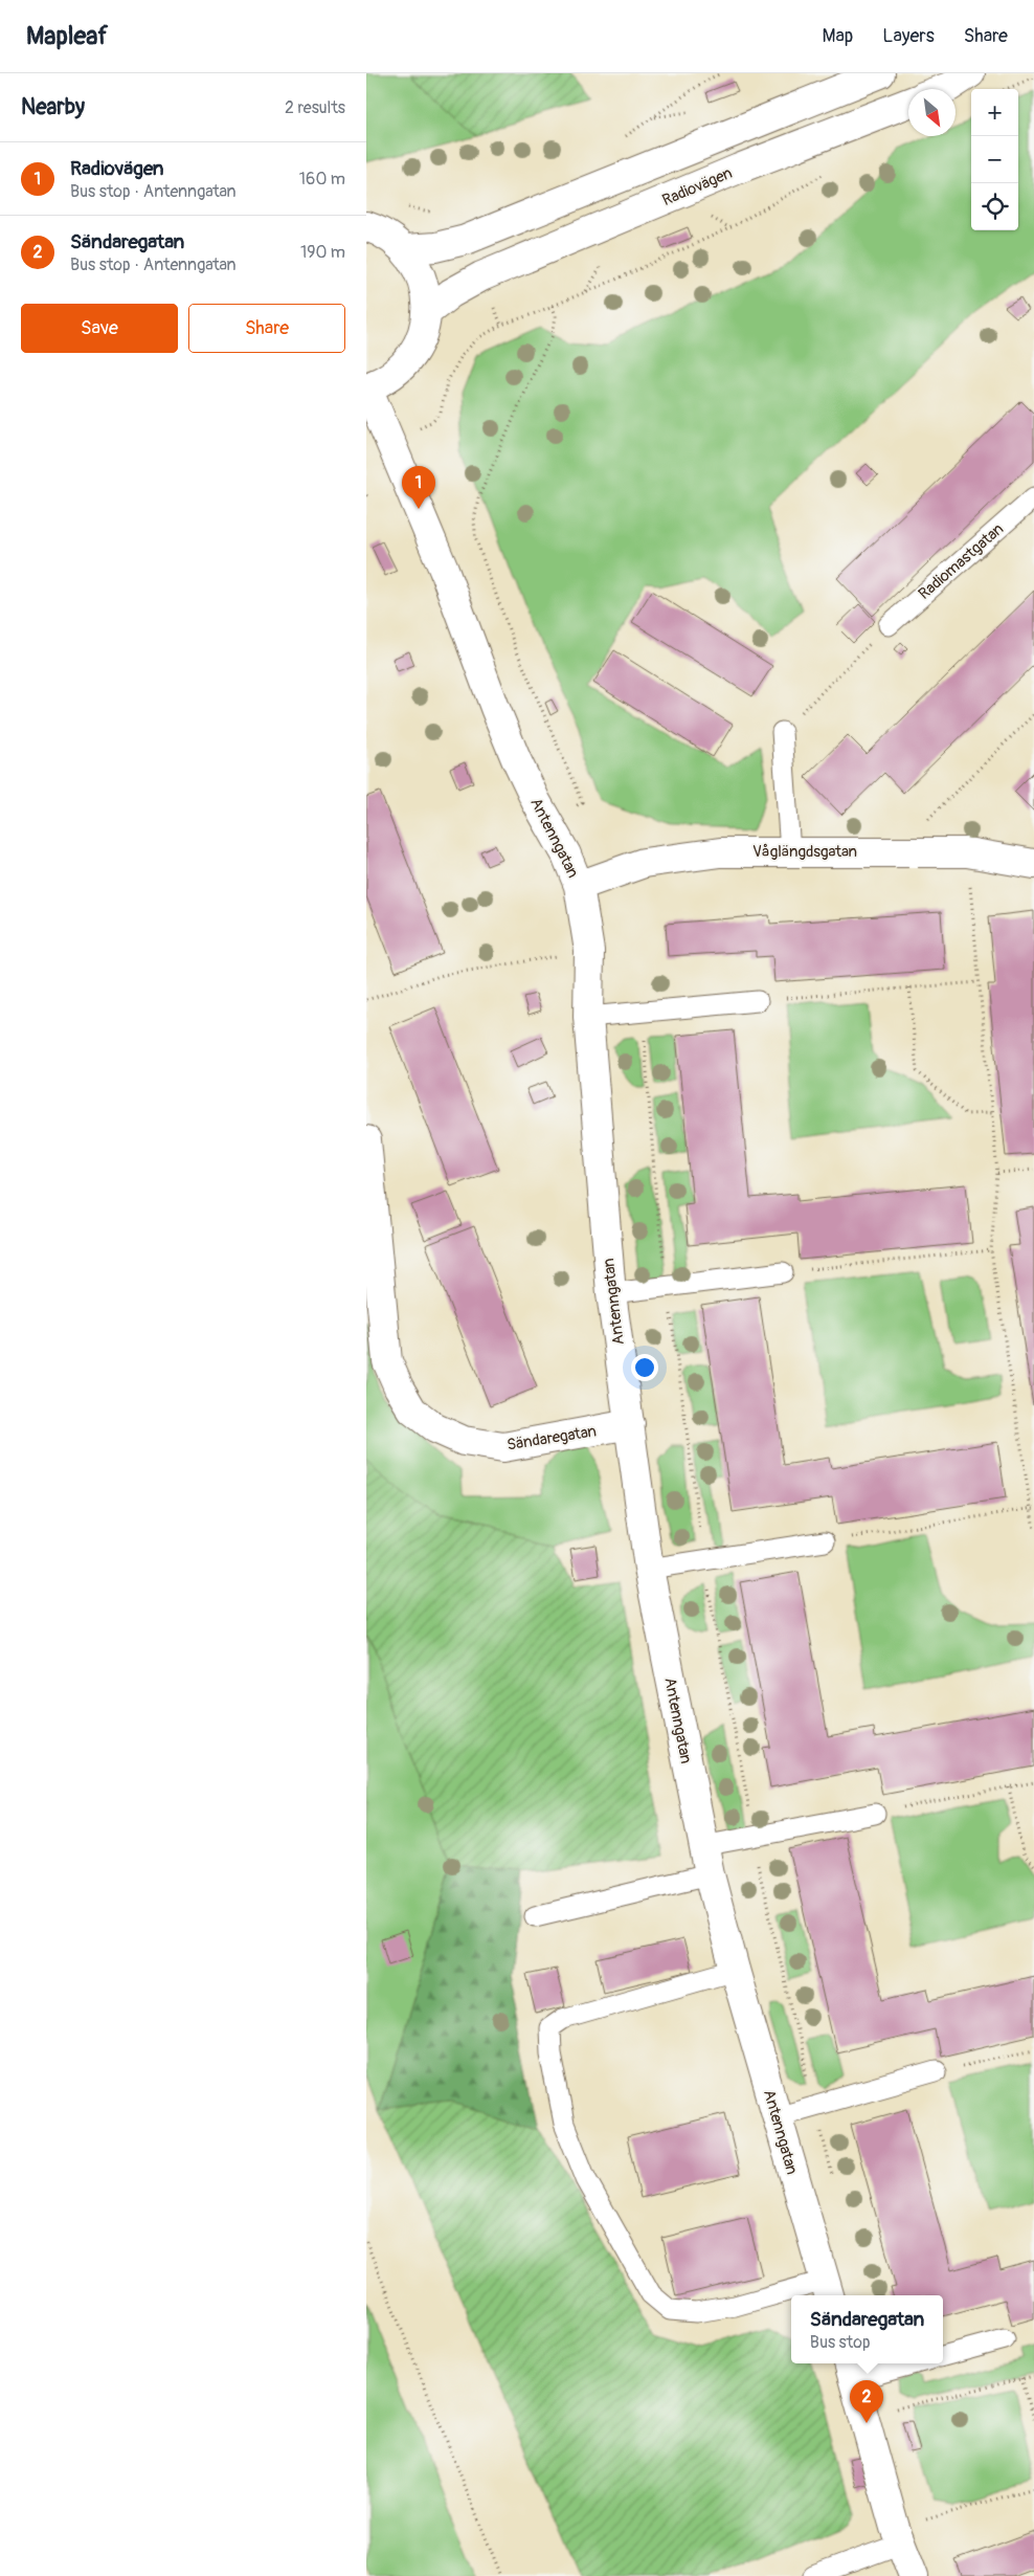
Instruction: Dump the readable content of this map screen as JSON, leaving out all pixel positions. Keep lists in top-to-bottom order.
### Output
{
  "streets": {
    "street": [
      "Radiovägen",
      "Antenngatan",
      "Våglängdsgatan",
      "Sändaregatan"
    ],
    "lane": ["Radiomastgatan"]
  },
  "crossings": [
    ["Antenngatan", "Våglängdsgatan"],
    ["Antenngatan", "Sändaregatan"]
  ],
  "north": "bottom right",
  "page": {
    "header": "Mapleaf",
    "nav": ["Map", "Layers", "Share"],
    "heading": ["Nearby", "2 results"],
    "map_buttons": ["+", "−"],
    "list": [
      {
        "mark": "1",
        "name": "Radiovägen",
        "note": "Bus stop · Antenngatan",
        "value": "160 m"
      },
      {
        "mark": "2",
        "name": "Sändaregatan",
        "note": "Bus stop · Antenngatan",
        "value": "190 m"
      }
    ],
    "buttons": ["Save", "Share"],
    "pins": ["1", "2"],
    "popup": ["Sändaregatan", "Bus stop"]
  }
}
